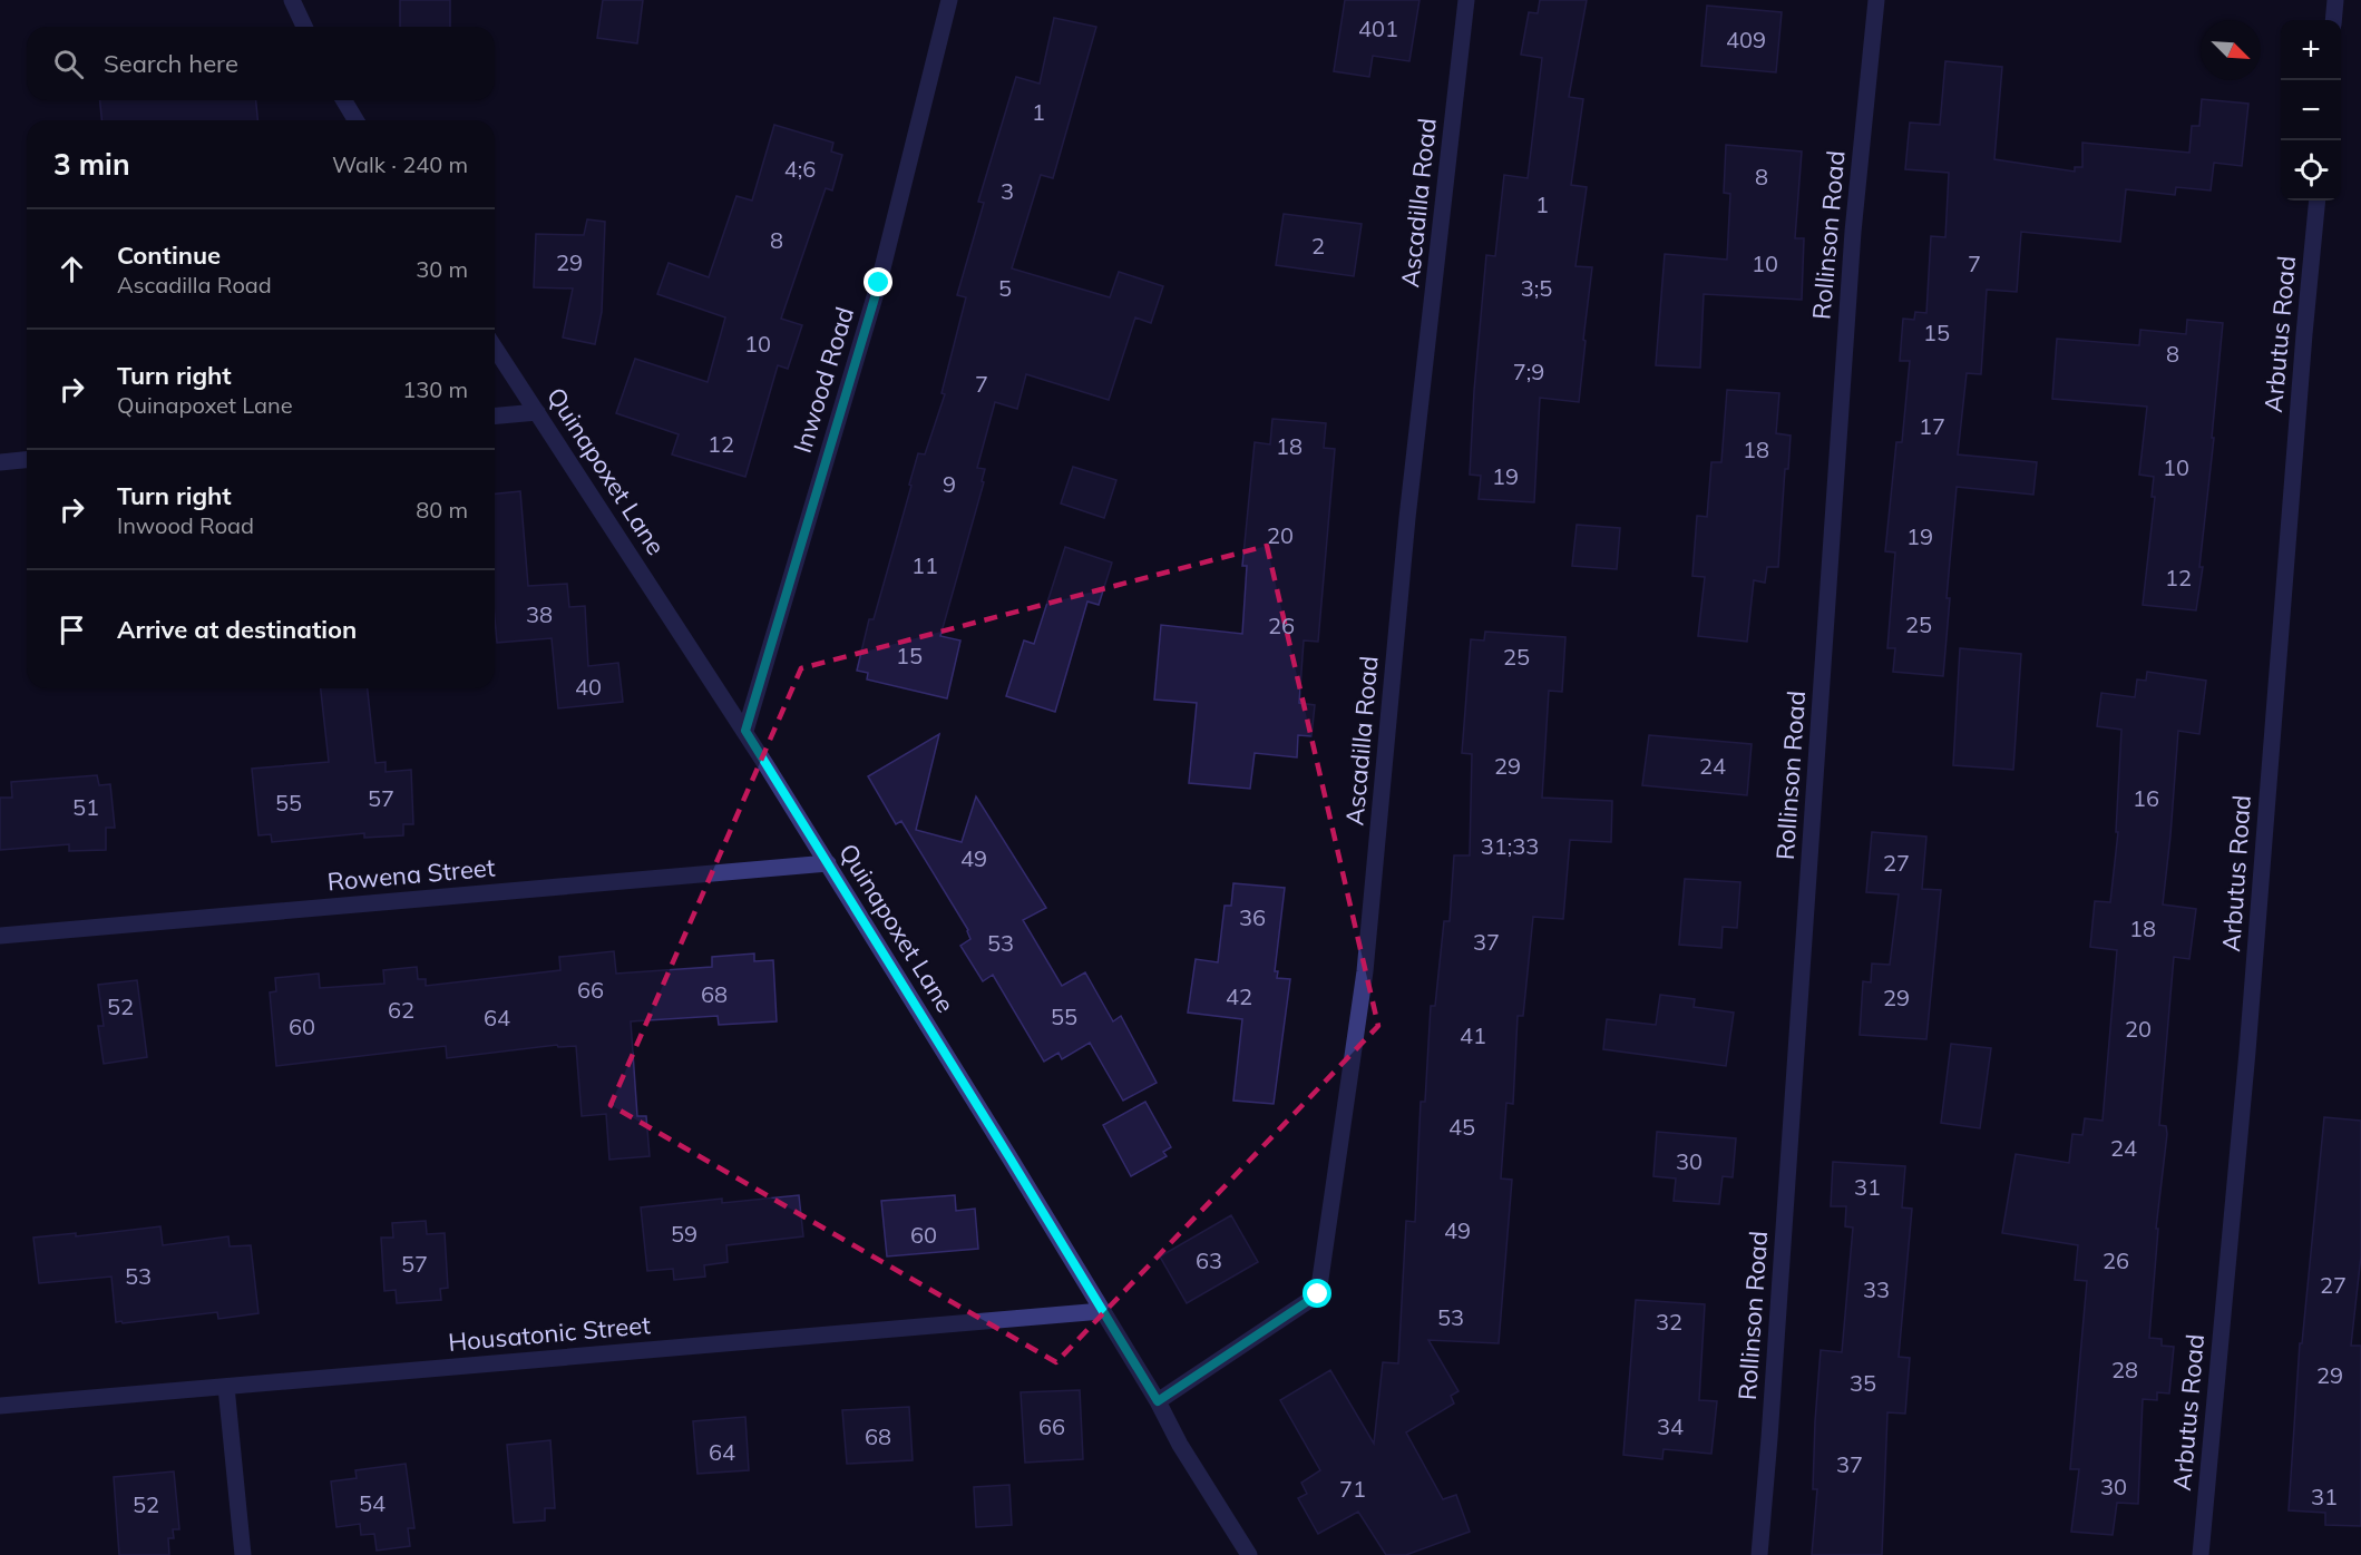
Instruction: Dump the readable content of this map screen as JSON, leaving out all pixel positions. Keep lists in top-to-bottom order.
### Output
{
  "streets": {
    "street": [
      "Ascadilla Road",
      "Rollinson Road",
      "Arbutus Road",
      "Inwood Road",
      "Quinapoxet Lane",
      "Rowena Street",
      "Housatonic Street"
    ]
  },
  "crossings": [
    ["Ascadilla Road", "Quinapoxet Lane"],
    ["Inwood Road", "Quinapoxet Lane"],
    ["Quinapoxet Lane", "Rowena Street"],
    ["Quinapoxet Lane", "Housatonic Street"]
  ],
  "house_numbers": [
    "401",
    "409",
    "1",
    "4;6",
    "8",
    "3",
    "1",
    "8",
    "2",
    "29",
    "10",
    "7",
    "5",
    "3;5",
    "15",
    "10",
    "8",
    "7;9",
    "7",
    "17",
    "12",
    "18",
    "18",
    "10",
    "19",
    "9",
    "20",
    "19",
    "11",
    "12",
    "38",
    "25",
    "26",
    "15",
    "25",
    "40",
    "29",
    "24",
    "57",
    "16",
    "55",
    "51",
    "31;33",
    "49",
    "27",
    "36",
    "18",
    "37",
    "53",
    "66",
    "68",
    "42",
    "29",
    "52",
    "62",
    "55",
    "64",
    "60",
    "20",
    "41",
    "45",
    "24",
    "30",
    "31",
    "49",
    "59",
    "60",
    "63",
    "26",
    "57",
    "53",
    "27",
    "33",
    "53",
    "32",
    "28",
    "29",
    "35",
    "66",
    "34",
    "68",
    "64",
    "37",
    "30",
    "71",
    "31",
    "54",
    "52"
  ],
  "north": "bottom right",
  "page": {
    "map_buttons": ["+", "−"],
    "search": "Search here",
    "heading": ["3 min", "Walk · 240 m"],
    "list": [
      ["Continue", "Ascadilla Road", "30 m"],
      ["Turn right", "Quinapoxet Lane", "130 m"],
      ["Turn right", "Inwood Road", "80 m"],
      "Arrive at destination"
    ]
  }
}
